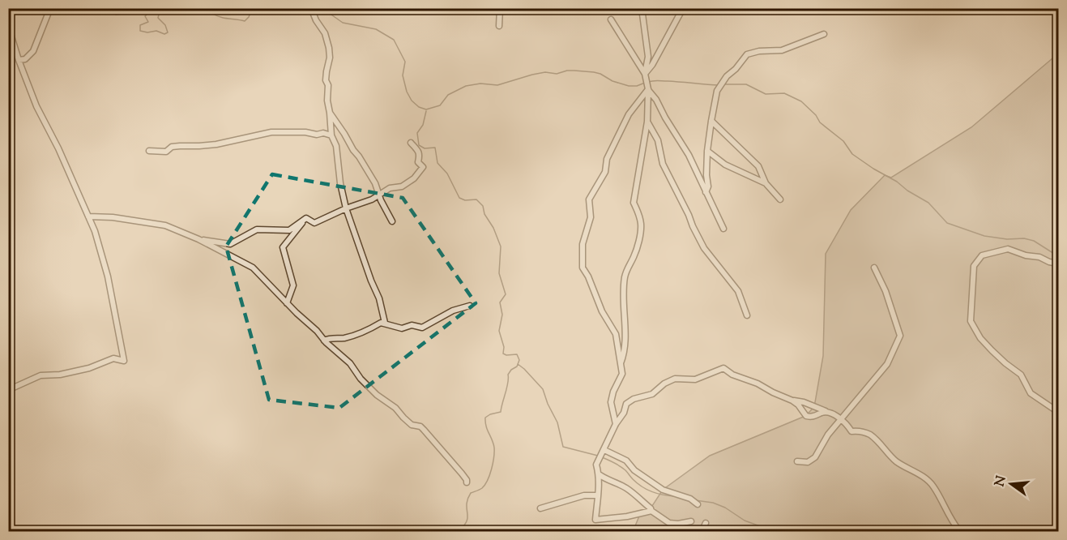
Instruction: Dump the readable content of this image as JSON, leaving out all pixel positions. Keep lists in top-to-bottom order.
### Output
{
  "north": "left"
}
